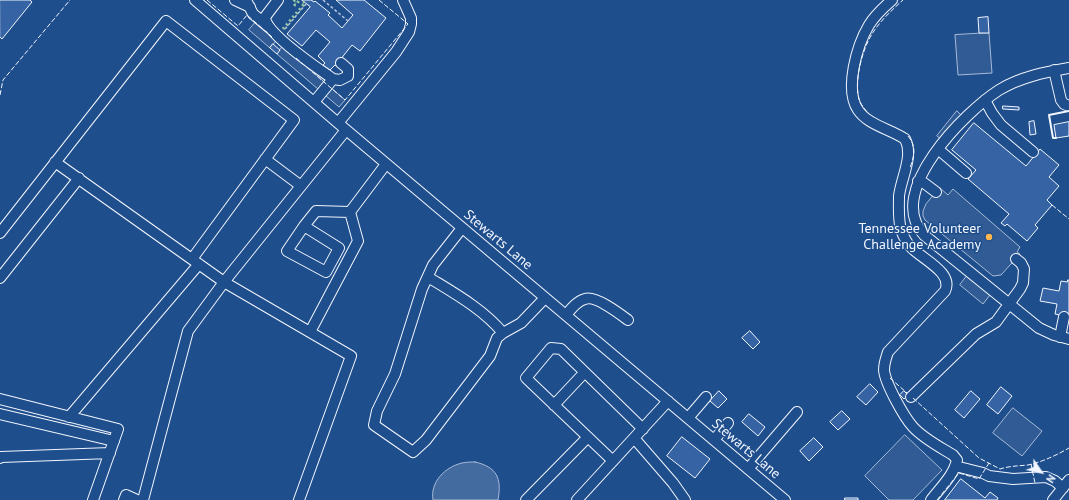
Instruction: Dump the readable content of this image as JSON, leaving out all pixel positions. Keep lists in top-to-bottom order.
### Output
{
  "streets": {
    "street": ["Stewarts Lane"]
  },
  "places": ["Tennessee Volunteer Challenge Academy"],
  "north": "bottom right"
}
